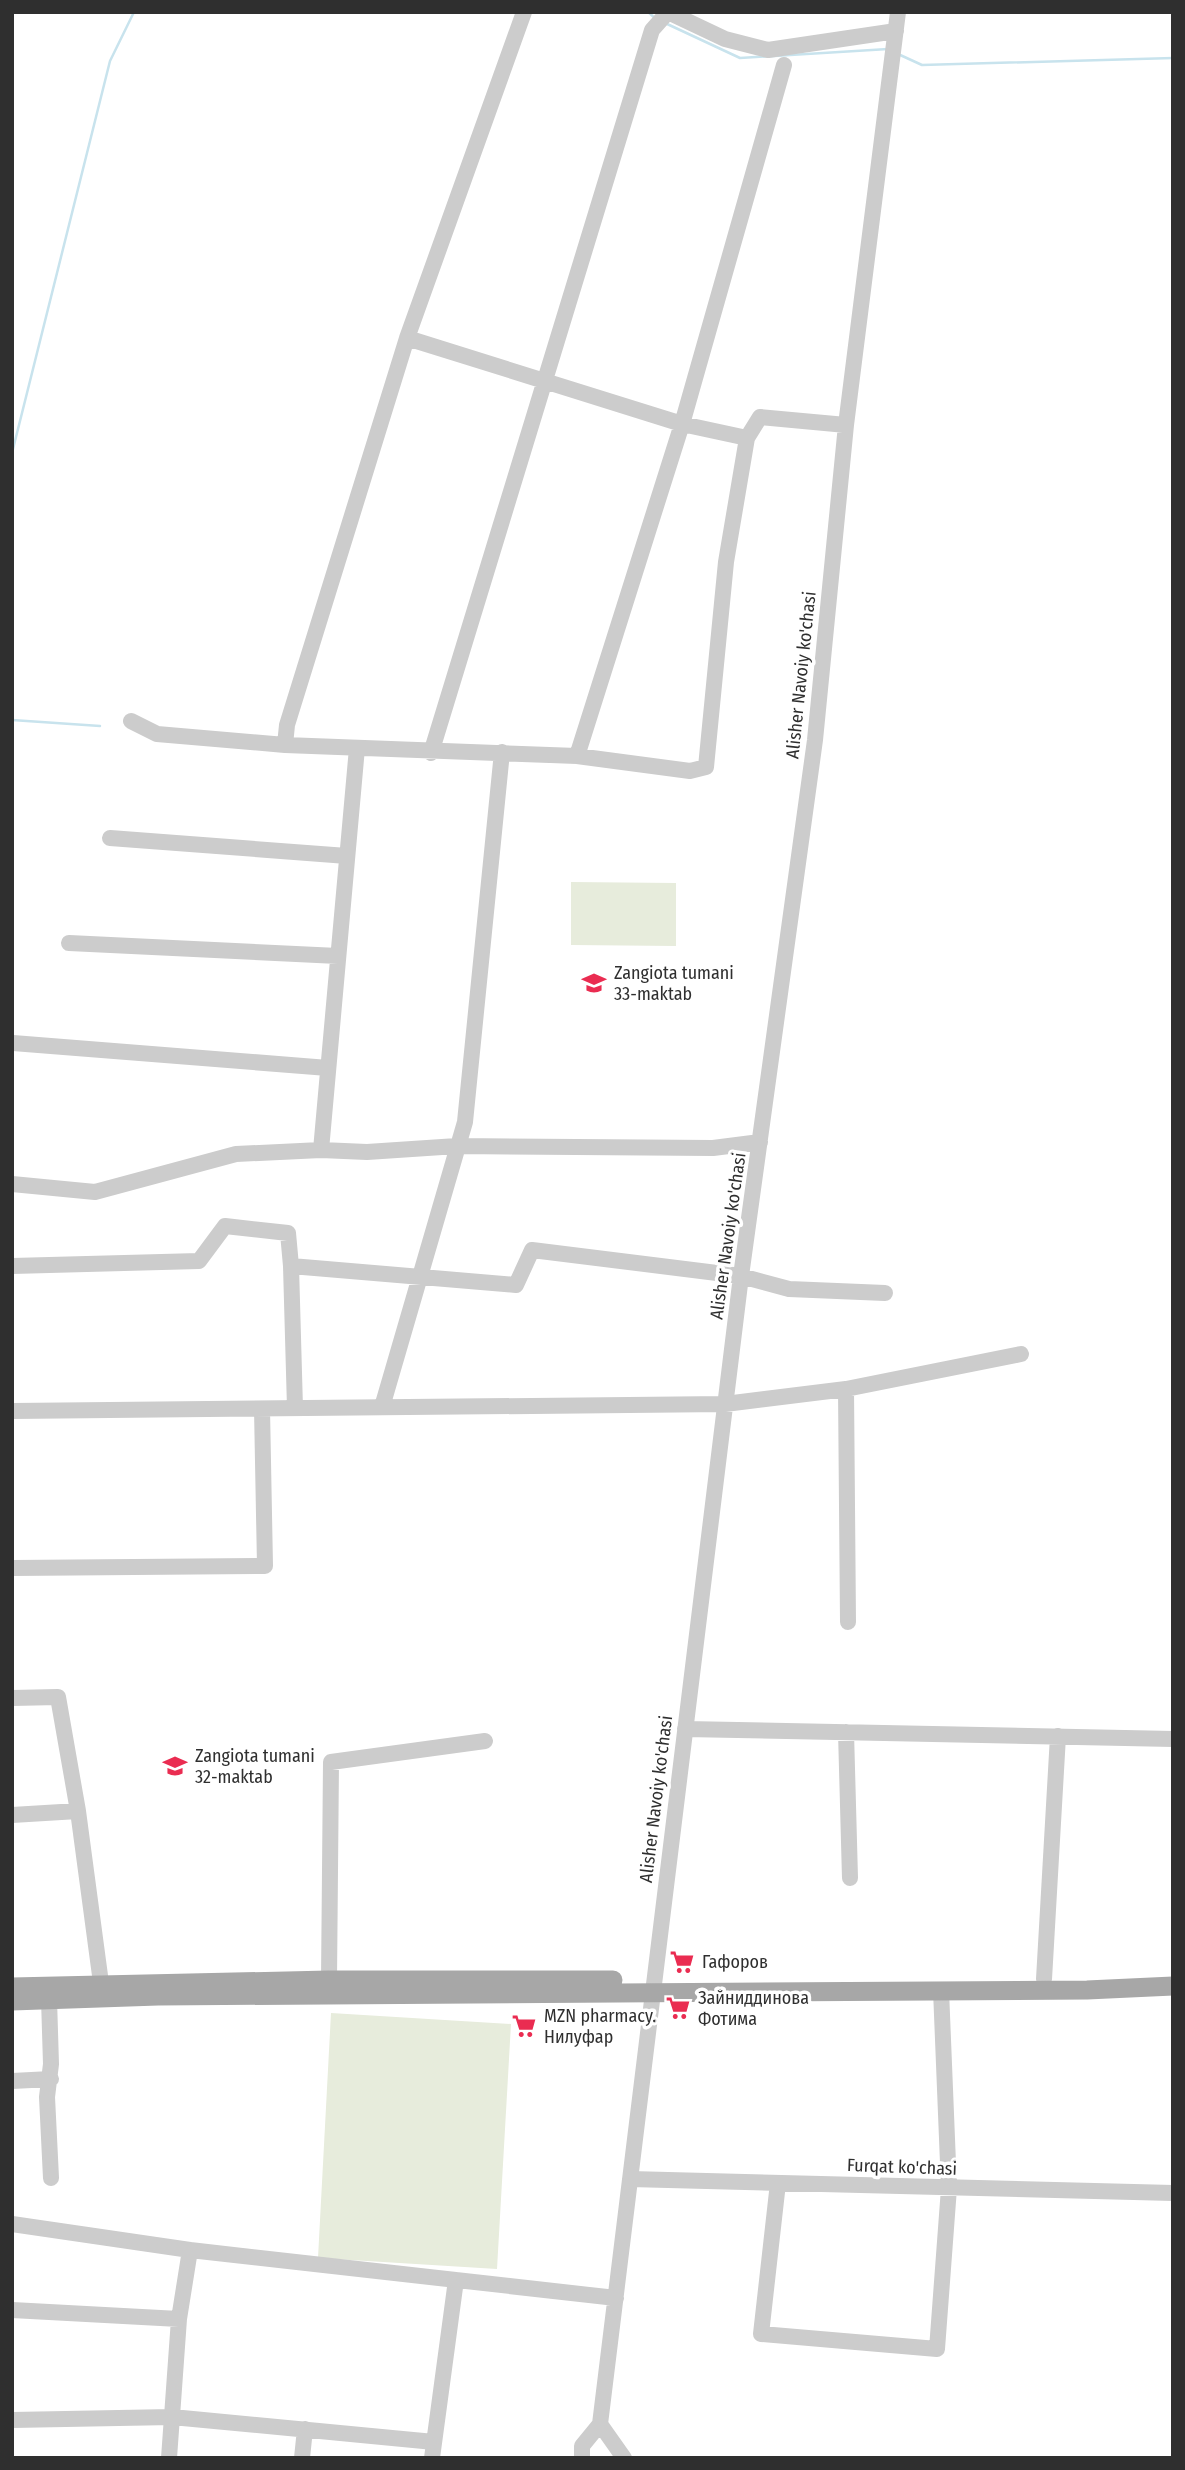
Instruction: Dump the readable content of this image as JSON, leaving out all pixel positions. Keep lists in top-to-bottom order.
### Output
{
  "streets": {
    "street": ["Alisher Navoiy ko'chasi", "Furqat ko'chasi"]
  },
  "crossings": [
    ["Alisher Navoiy ko'chasi", "Furqat ko'chasi"]
  ],
  "places": {
    "school or university": ["Zangiota tumani 33-maktab", "Zangiota tumani 32-maktab"],
    "supermarket": ["Гафоров", "Зайниддинова Фотима", "MZN pharmacy. Нилуфар"]
  }
}
